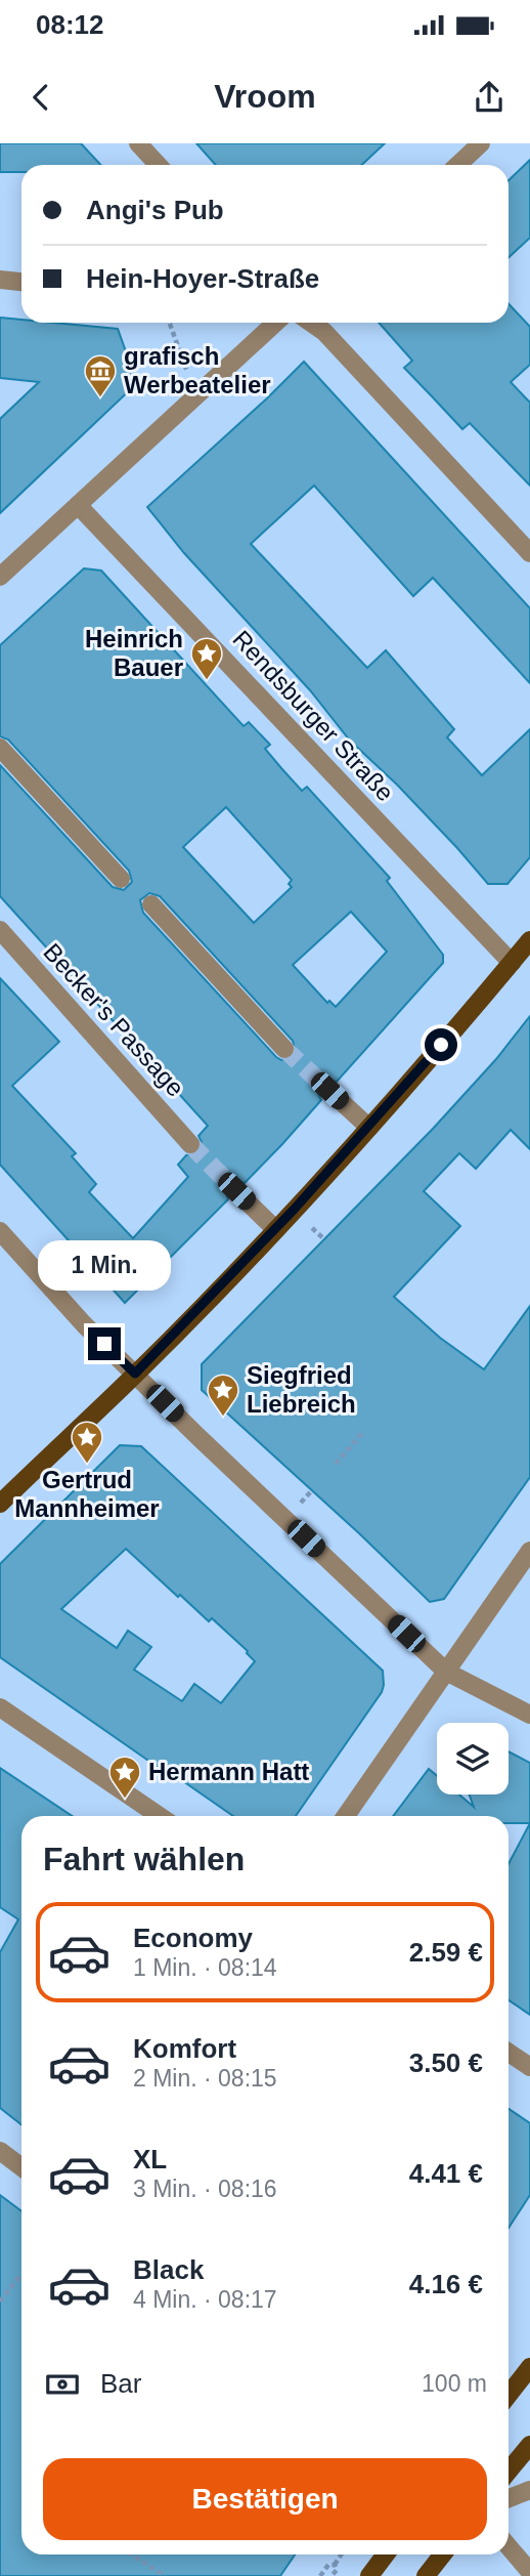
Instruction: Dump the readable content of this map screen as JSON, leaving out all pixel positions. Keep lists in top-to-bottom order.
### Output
{
  "streets": {
    "street": ["Rendsburger Straße", "Becker's Passage"]
  },
  "places": {
    "museum": ["grafisch Werbeatelier"],
    "place": [
      "Heinrich Bauer",
      "Siegfried Liebreich",
      "Gertrud Mannheimer",
      "Hermann Hatt"
    ]
  },
  "page": {
    "status": "08:12",
    "header": "Vroom",
    "banner": ["Angi's Pub", "Hein-Hoyer-Straße"],
    "bubble": "1 Min.",
    "heading": "Fahrt wählen",
    "list": [
      {
        "name": "Economy",
        "note": "1 Min. · 08:14",
        "value": "2.59 €"
      },
      {
        "name": "Komfort",
        "note": "2 Min. · 08:15",
        "value": "3.50 €"
      },
      {
        "name": "XL",
        "note": "3 Min. · 08:16",
        "value": "4.41 €"
      },
      {
        "name": "Black",
        "note": "4 Min. · 08:17",
        "value": "4.16 €"
      }
    ],
    "pay": ["Bar", "100 m"],
    "buttons": "Bestätigen"
  }
}
